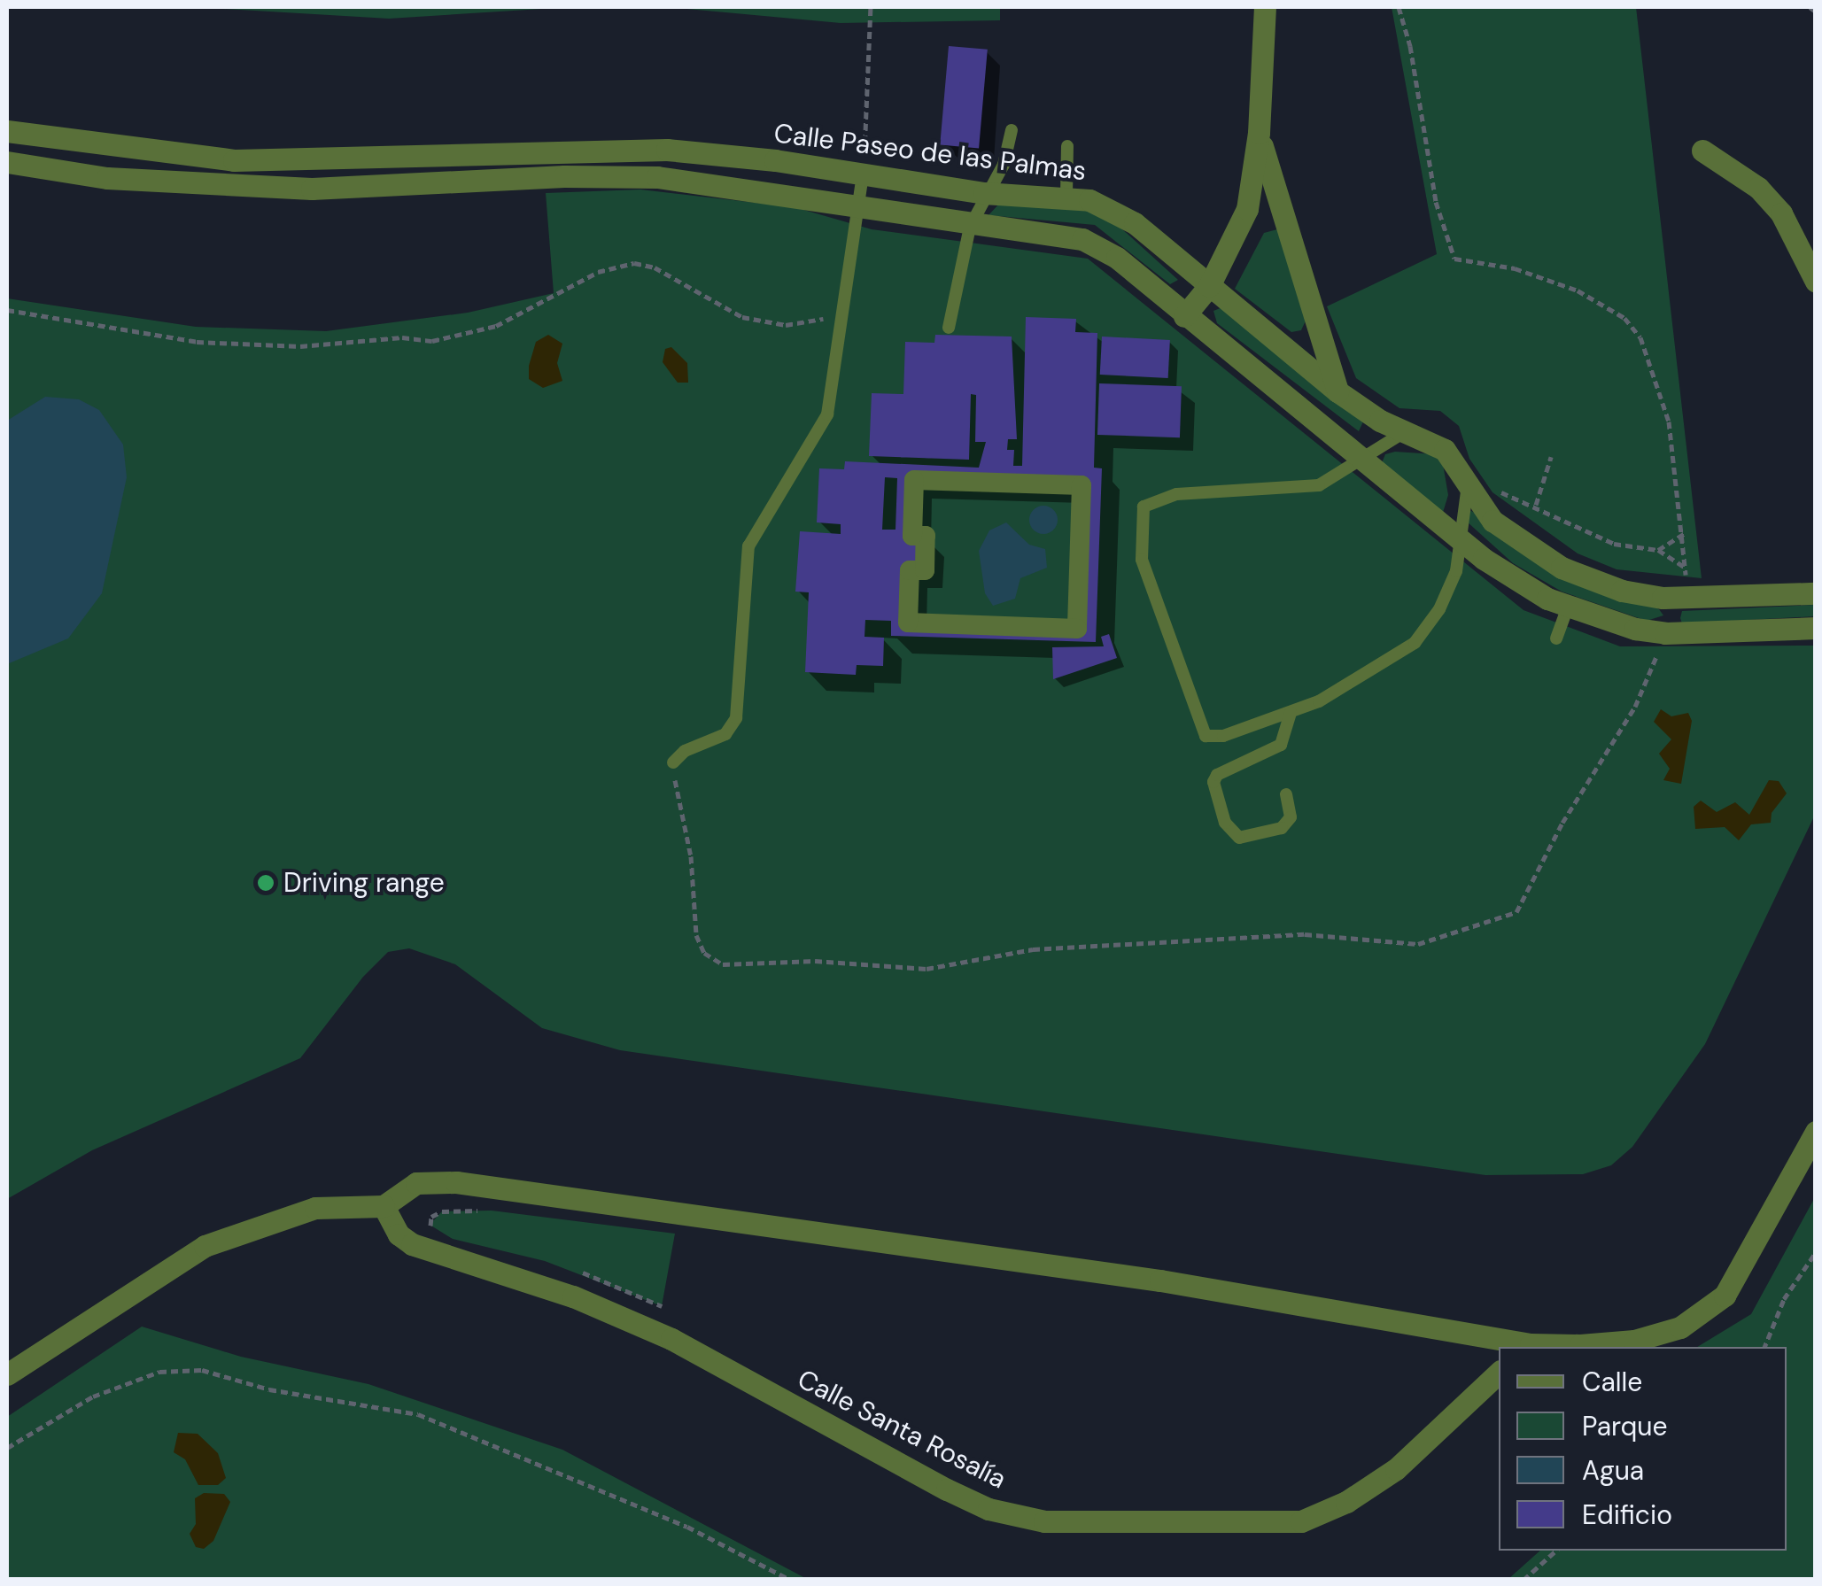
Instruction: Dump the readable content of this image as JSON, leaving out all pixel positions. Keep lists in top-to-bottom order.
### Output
{
  "streets": {
    "street": ["Calle Paseo de las Palmas", "Calle Santa Rosalía"]
  },
  "places": ["Driving range"],
  "legend": [
    "Calle",
    "Parque",
    "Agua",
    "Edificio"
  ]
}
